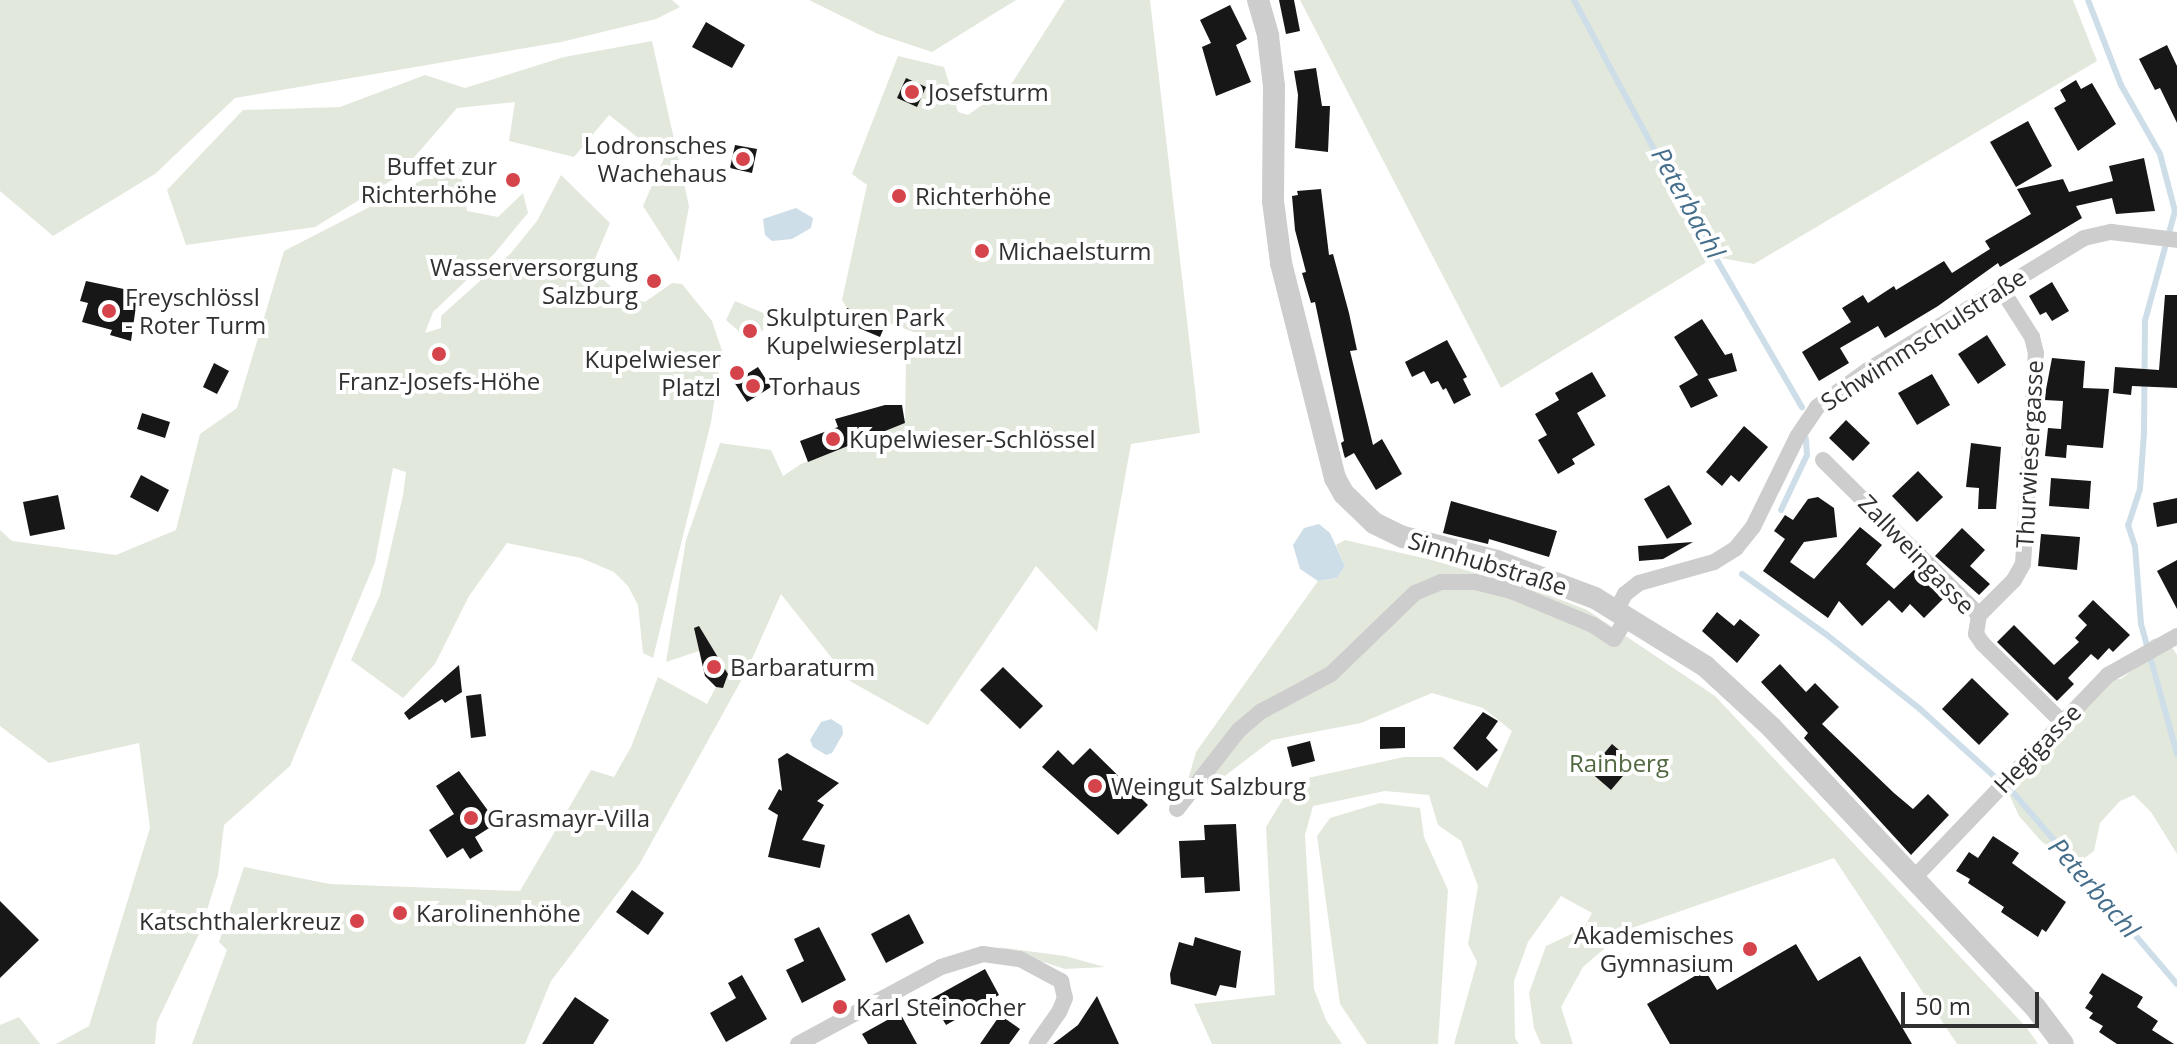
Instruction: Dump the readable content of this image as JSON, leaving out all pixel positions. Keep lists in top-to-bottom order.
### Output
{
  "streets": {
    "street": [
      "Schwimmschulstraße",
      "Thurwiesergasse",
      "Zallweingasse",
      "Sinnhubstraße",
      "Hegigasse"
    ]
  },
  "crossings": [
    ["Schwimmschulstraße", "Thurwiesergasse"],
    ["Schwimmschulstraße", "Sinnhubstraße"],
    ["Thurwiesergasse", "Zallweingasse"],
    ["Zallweingasse", "Hegigasse"],
    ["Sinnhubstraße", "Hegigasse"]
  ],
  "water": ["Peterbachl"],
  "parks": ["Rainberg"],
  "places": [
    "Josefsturm",
    "Lodronsches Wachehaus",
    "Buffet zur Richterhöhe",
    "Richterhöhe",
    "Michaelsturm",
    "Wasserversorgung Salzburg",
    "Freyschlössl - Roter Turm",
    "Skulpturen Park Kupelwieserplatzl",
    "Franz-Josefs-Höhe",
    "Kupelwieser Platzl",
    "Torhaus",
    "Kupelwieser-Schlössel",
    "Barbaraturm",
    "Weingut Salzburg",
    "Grasmayr-Villa",
    "Karolinenhöhe",
    "Katschthalerkreuz",
    "Akademisches Gymnasium",
    "Karl Steinocher"
  ],
  "scale_bar": "50 m"
}
